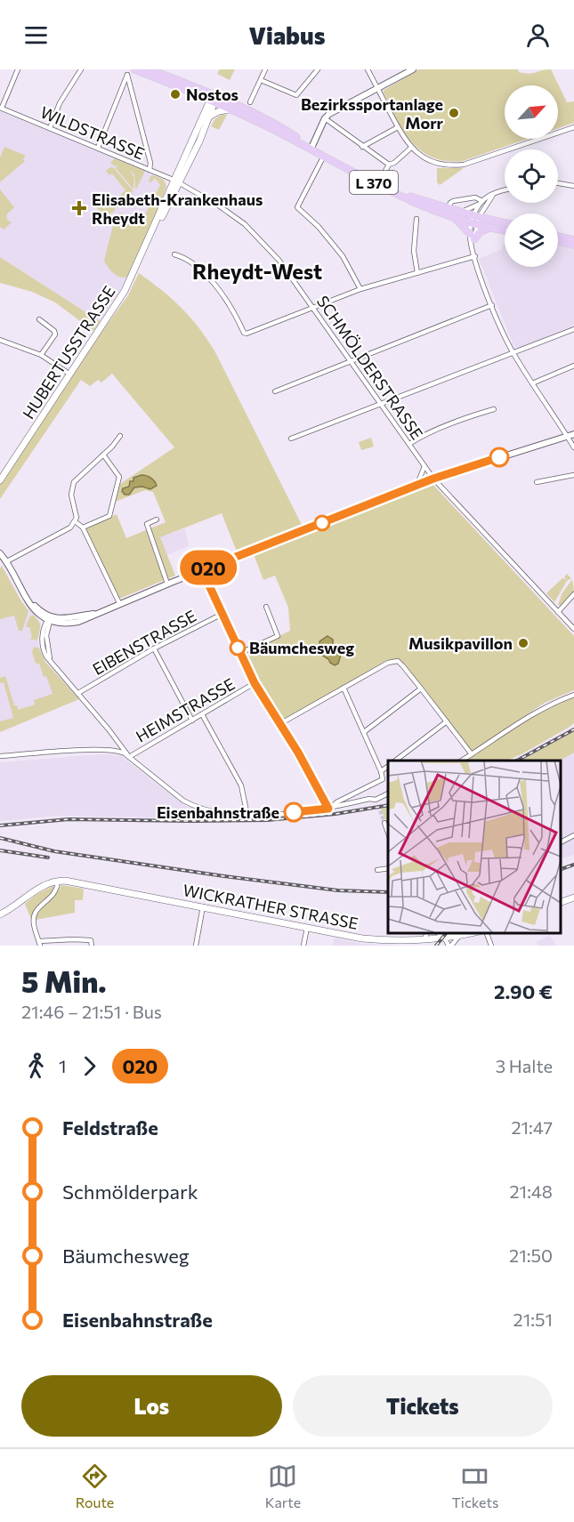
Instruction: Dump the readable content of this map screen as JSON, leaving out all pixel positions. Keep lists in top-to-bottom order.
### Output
{
  "streets": {
    "main road": ["L 370", "HUBERTUSSTRASSE", "WICKRATHER STRASSE"],
    "street": [
      "WILDSTRASSE",
      "SCHMÖLDERSTRASSE",
      "EIBENSTRASSE",
      "HEIMSTRASSE"
    ]
  },
  "crossings": [
    ["WILDSTRASSE", "HUBERTUSSTRASSE"],
    ["WILDSTRASSE", "SCHMÖLDERSTRASSE"],
    ["L 370", "HUBERTUSSTRASSE"],
    ["HUBERTUSSTRASSE", "SCHMÖLDERSTRASSE"]
  ],
  "districts": ["Rheydt-West"],
  "places": {
    "other": [
      "Nostos",
      "Bezirkssportanlage Morr",
      "Musikpavillon",
      "Bäumchesweg",
      "Eisenbahnstraße"
    ],
    "health": ["Elisabeth-Krankenhaus Rheydt"]
  },
  "lines": ["bus line 020"],
  "north": "top right",
  "page": {
    "header": "Viabus",
    "on_map": "020",
    "heading": ["5 Min.", "21:46 – 21:51 · Bus", "2.90 €"],
    "legs": ["1", "020", "3 Halte"],
    "list": [
      {
        "name": "Feldstraße",
        "value": "21:47"
      },
      {
        "name": "Schmölderpark",
        "value": "21:48"
      },
      {
        "name": "Bäumchesweg",
        "value": "21:50"
      },
      {
        "name": "Eisenbahnstraße",
        "value": "21:51"
      }
    ],
    "buttons": ["Los", "Tickets"],
    "tabs": ["Route", "Karte", "Tickets"]
  }
}
